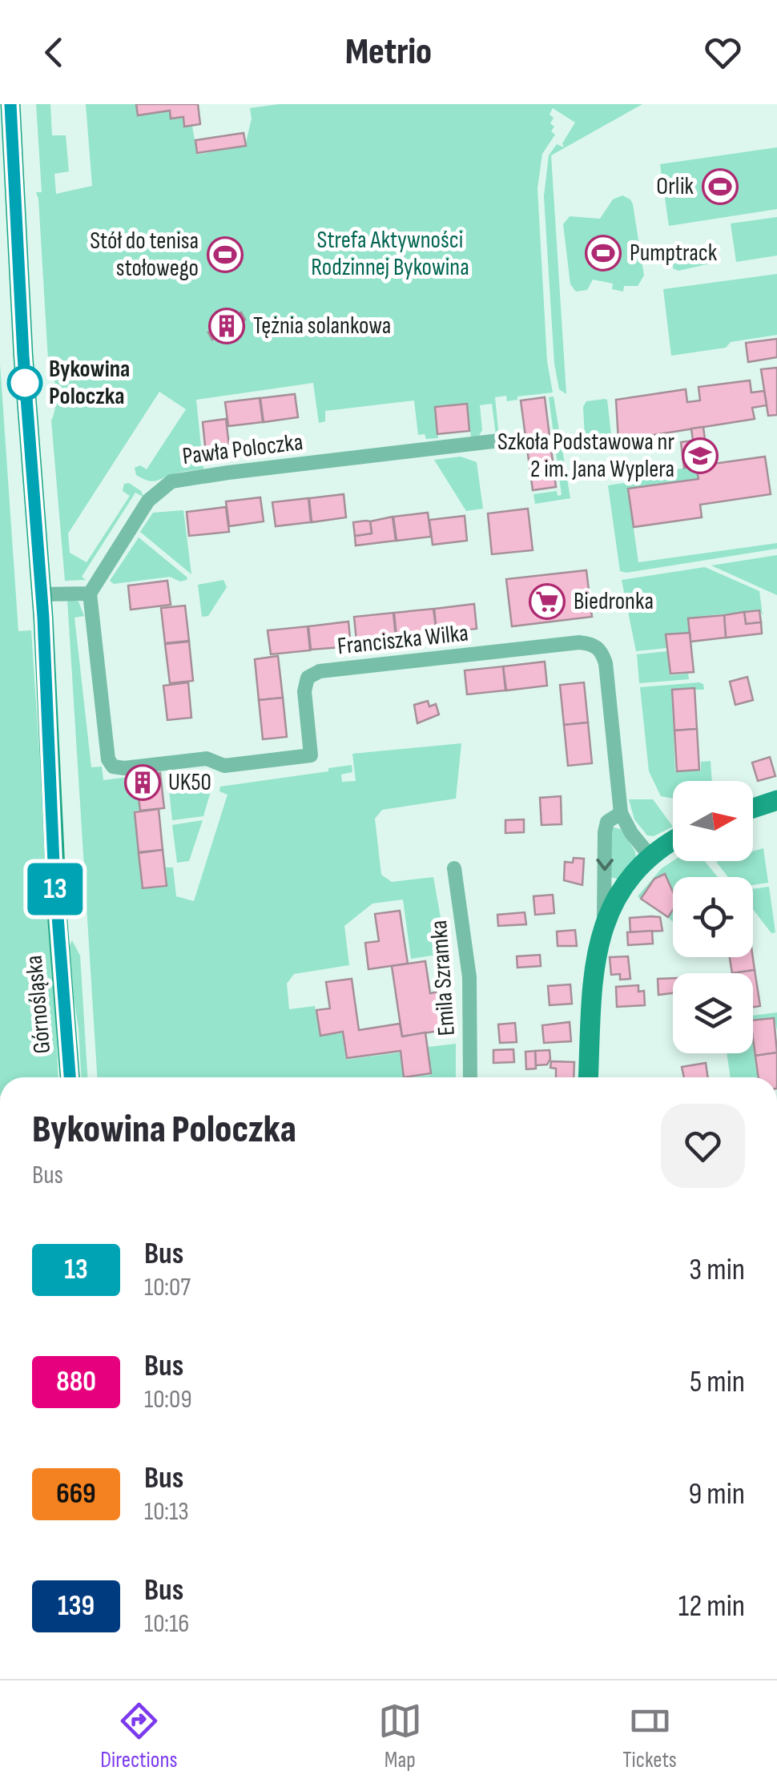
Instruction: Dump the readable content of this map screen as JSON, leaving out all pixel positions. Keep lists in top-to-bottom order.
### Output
{
  "streets": {
    "street": [
      "Pawła Poloczka",
      "Franciszka Wilka",
      "Emila Szramka",
      "Górnośląska"
    ]
  },
  "crossings": [
    ["Pawła Poloczka", "Franciszka Wilka"]
  ],
  "parks": ["Strefa Aktywności Rodzinnej Bykowina"],
  "places": {
    "sports": ["Orlik", "Pumptrack", "Stół do tenisa stołowego"],
    "building": ["Tężnia solankowa", "UK50"],
    "other": ["Bykowina Poloczka"],
    "school or university": ["Szkoła Podstawowa nr 2 im. Jana Wyplera"],
    "supermarket": ["Biedronka"]
  },
  "lines": ["bus line 13"],
  "north": "right",
  "page": {
    "header": "Metrio",
    "on_map": "13",
    "heading": ["Bykowina Poloczka", "Bus"],
    "list": [
      {
        "mark": "13",
        "name": "Bus",
        "note": "10:07",
        "value": "3 min"
      },
      {
        "mark": "880",
        "name": "Bus",
        "note": "10:09",
        "value": "5 min"
      },
      {
        "mark": "669",
        "name": "Bus",
        "note": "10:13",
        "value": "9 min"
      },
      {
        "mark": "139",
        "name": "Bus",
        "note": "10:16",
        "value": "12 min"
      }
    ],
    "tabs": ["Directions", "Map", "Tickets"]
  }
}
